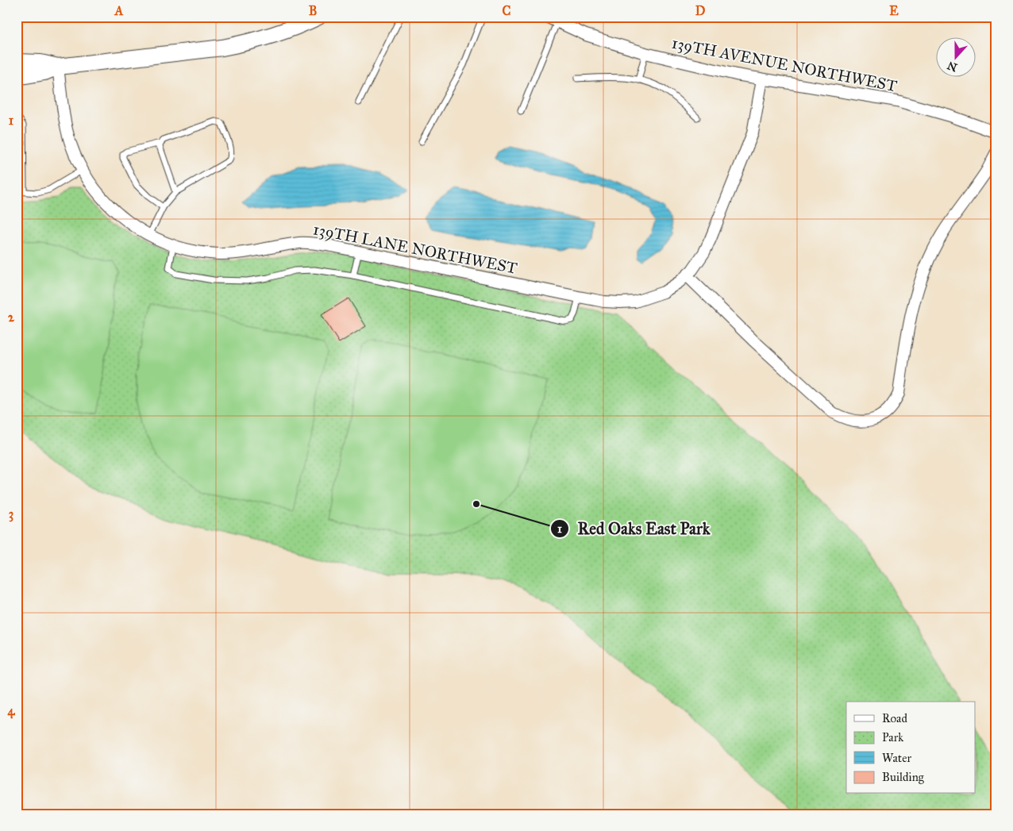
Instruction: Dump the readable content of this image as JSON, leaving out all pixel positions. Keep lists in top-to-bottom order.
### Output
{
  "streets": {
    "street": ["139TH AVENUE NORTHWEST", "139TH LANE NORTHWEST"]
  },
  "crossings": [
    ["139TH AVENUE NORTHWEST", "139TH LANE NORTHWEST"]
  ],
  "places": ["Red Oaks East Park"],
  "legend": [
    "Road",
    "Park",
    "Water",
    "Building"
  ],
  "north": "bottom",
  "grid": {
    "columns": [
      "A",
      "B",
      "C",
      "D",
      "E"
    ],
    "rows": [
      "1",
      "2",
      "3",
      "4"
    ]
  }
}
